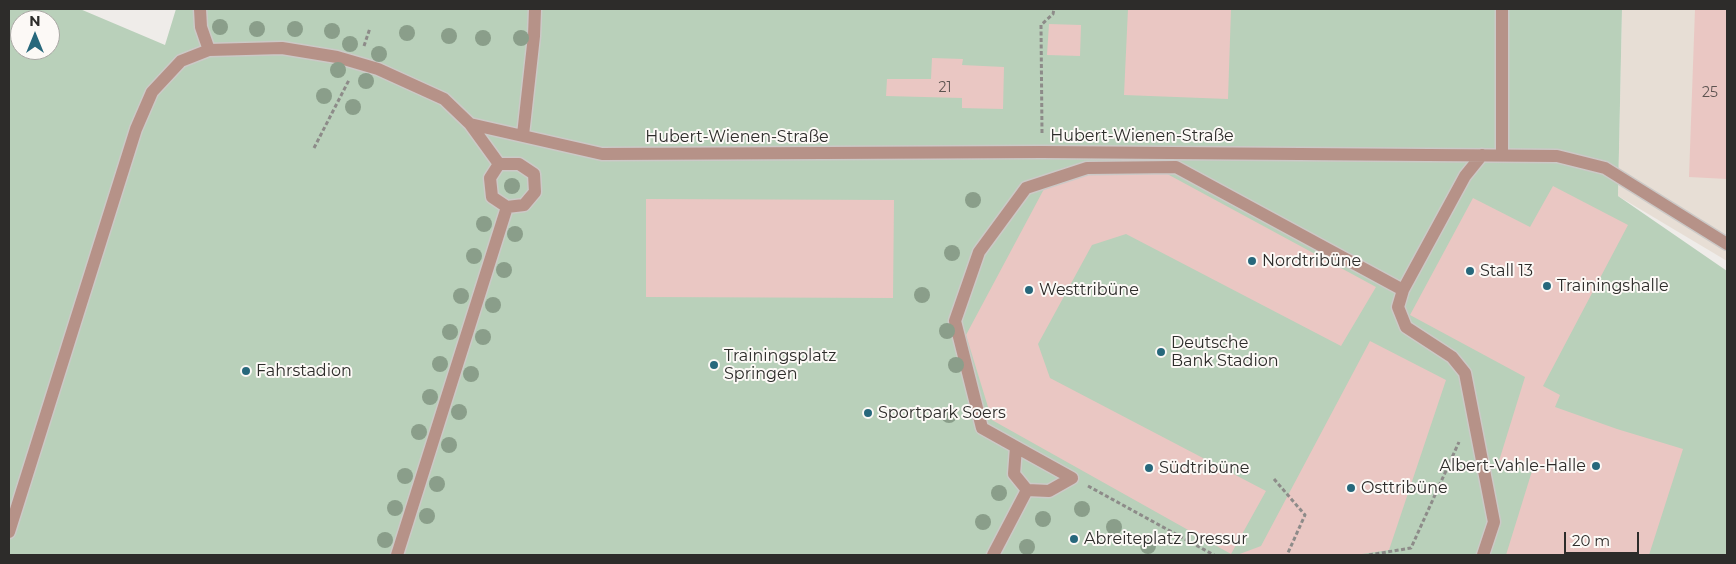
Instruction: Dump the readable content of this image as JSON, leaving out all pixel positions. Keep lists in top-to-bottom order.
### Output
{
  "streets": {
    "lane": ["Hubert-Wienen-Straße"]
  },
  "places": [
    "Nordtribüne",
    "Stall 13",
    "Trainingshalle",
    "Westtribüne",
    "Deutsche Bank Stadion",
    "Trainingsplatz Springen",
    "Fahrstadion",
    "Sportpark Soers",
    "Albert-Vahle-Halle",
    "Südtribüne",
    "Osttribüne",
    "Abreiteplatz Dressur"
  ],
  "house_numbers": ["21", "25"],
  "scale_bar": "20 m",
  "north": "top"
}
